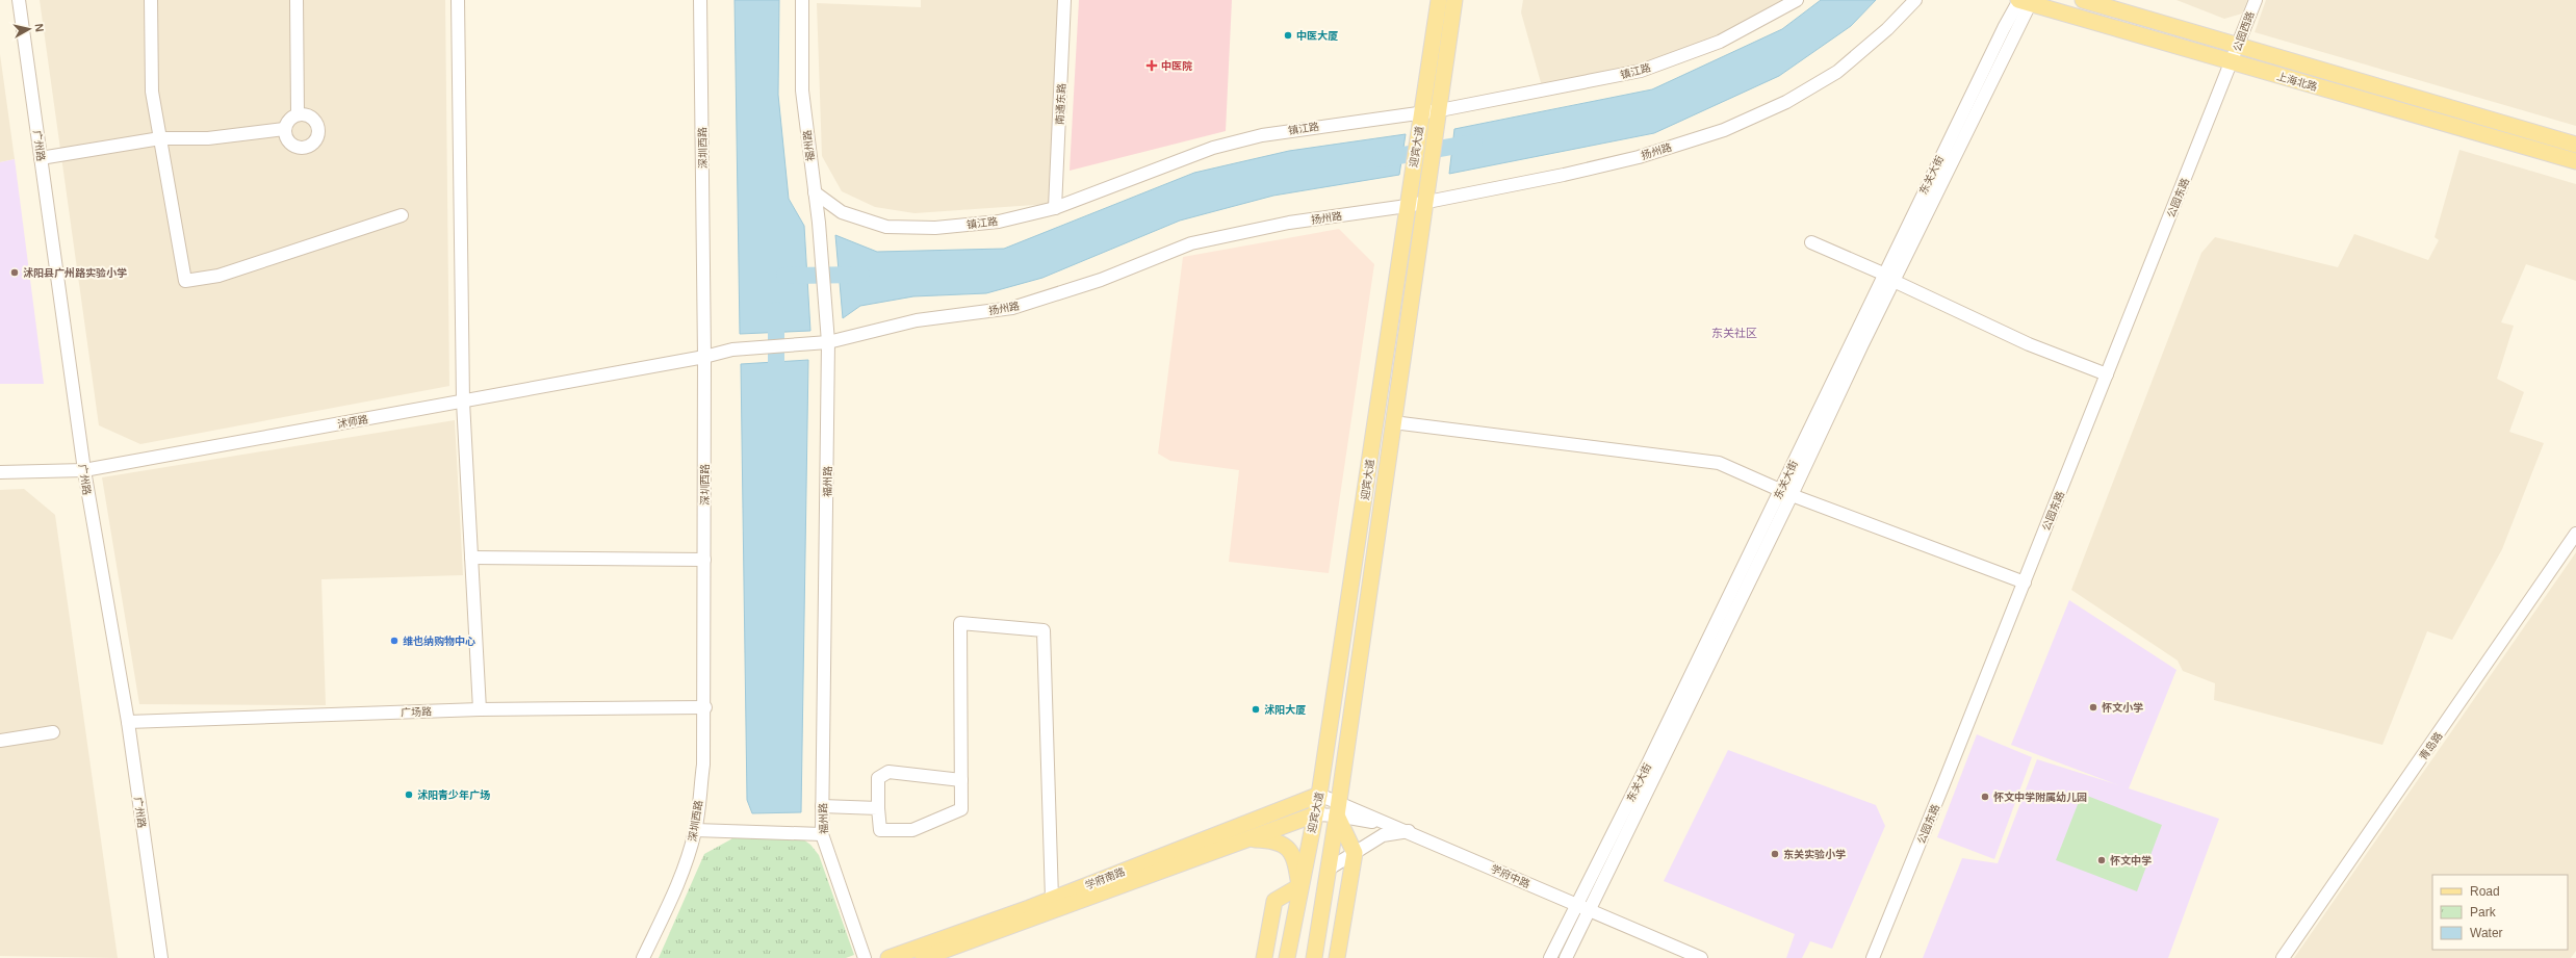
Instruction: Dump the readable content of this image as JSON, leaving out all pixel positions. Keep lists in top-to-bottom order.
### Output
{
  "streets": {
    "main road": ["上海北路", "迎宾大道", "学府南路"],
    "street": [
      "公园西路",
      "镇江路",
      "南通东路",
      "广州路",
      "福州路",
      "深圳西路",
      "扬州路",
      "东关大街",
      "公园东路",
      "沭师路",
      "广场路",
      "青岛路",
      "学府中路"
    ]
  },
  "crossings": [
    ["公园西路", "上海北路"],
    ["公园西路", "公园东路"],
    ["镇江路", "南通东路"],
    ["镇江路", "福州路"],
    ["镇江路", "迎宾大道"],
    ["上海北路", "东关大街"],
    ["上海北路", "公园东路"],
    ["广州路", "沭师路"],
    ["广州路", "广场路"],
    ["福州路", "扬州路"],
    ["迎宾大道", "扬州路"],
    ["迎宾大道", "学府中路"],
    ["迎宾大道", "学府南路"],
    ["深圳西路", "扬州路"],
    ["深圳西路", "沭师路"],
    ["深圳西路", "广场路"],
    ["扬州路", "沭师路"],
    ["东关大街", "学府中路"]
  ],
  "districts": ["东关社区"],
  "places": {
    "other": [
      "中医大厦",
      "沭阳县广州路实验小学",
      "维也纳购物中心",
      "怀文小学",
      "沭阳大厦",
      "沭阳青少年广场",
      "怀文中学附属幼儿园",
      "东关实验小学",
      "怀文中学"
    ],
    "health": ["中医院"]
  },
  "legend": ["Road", "Park", "Water"],
  "north": "right"
}
